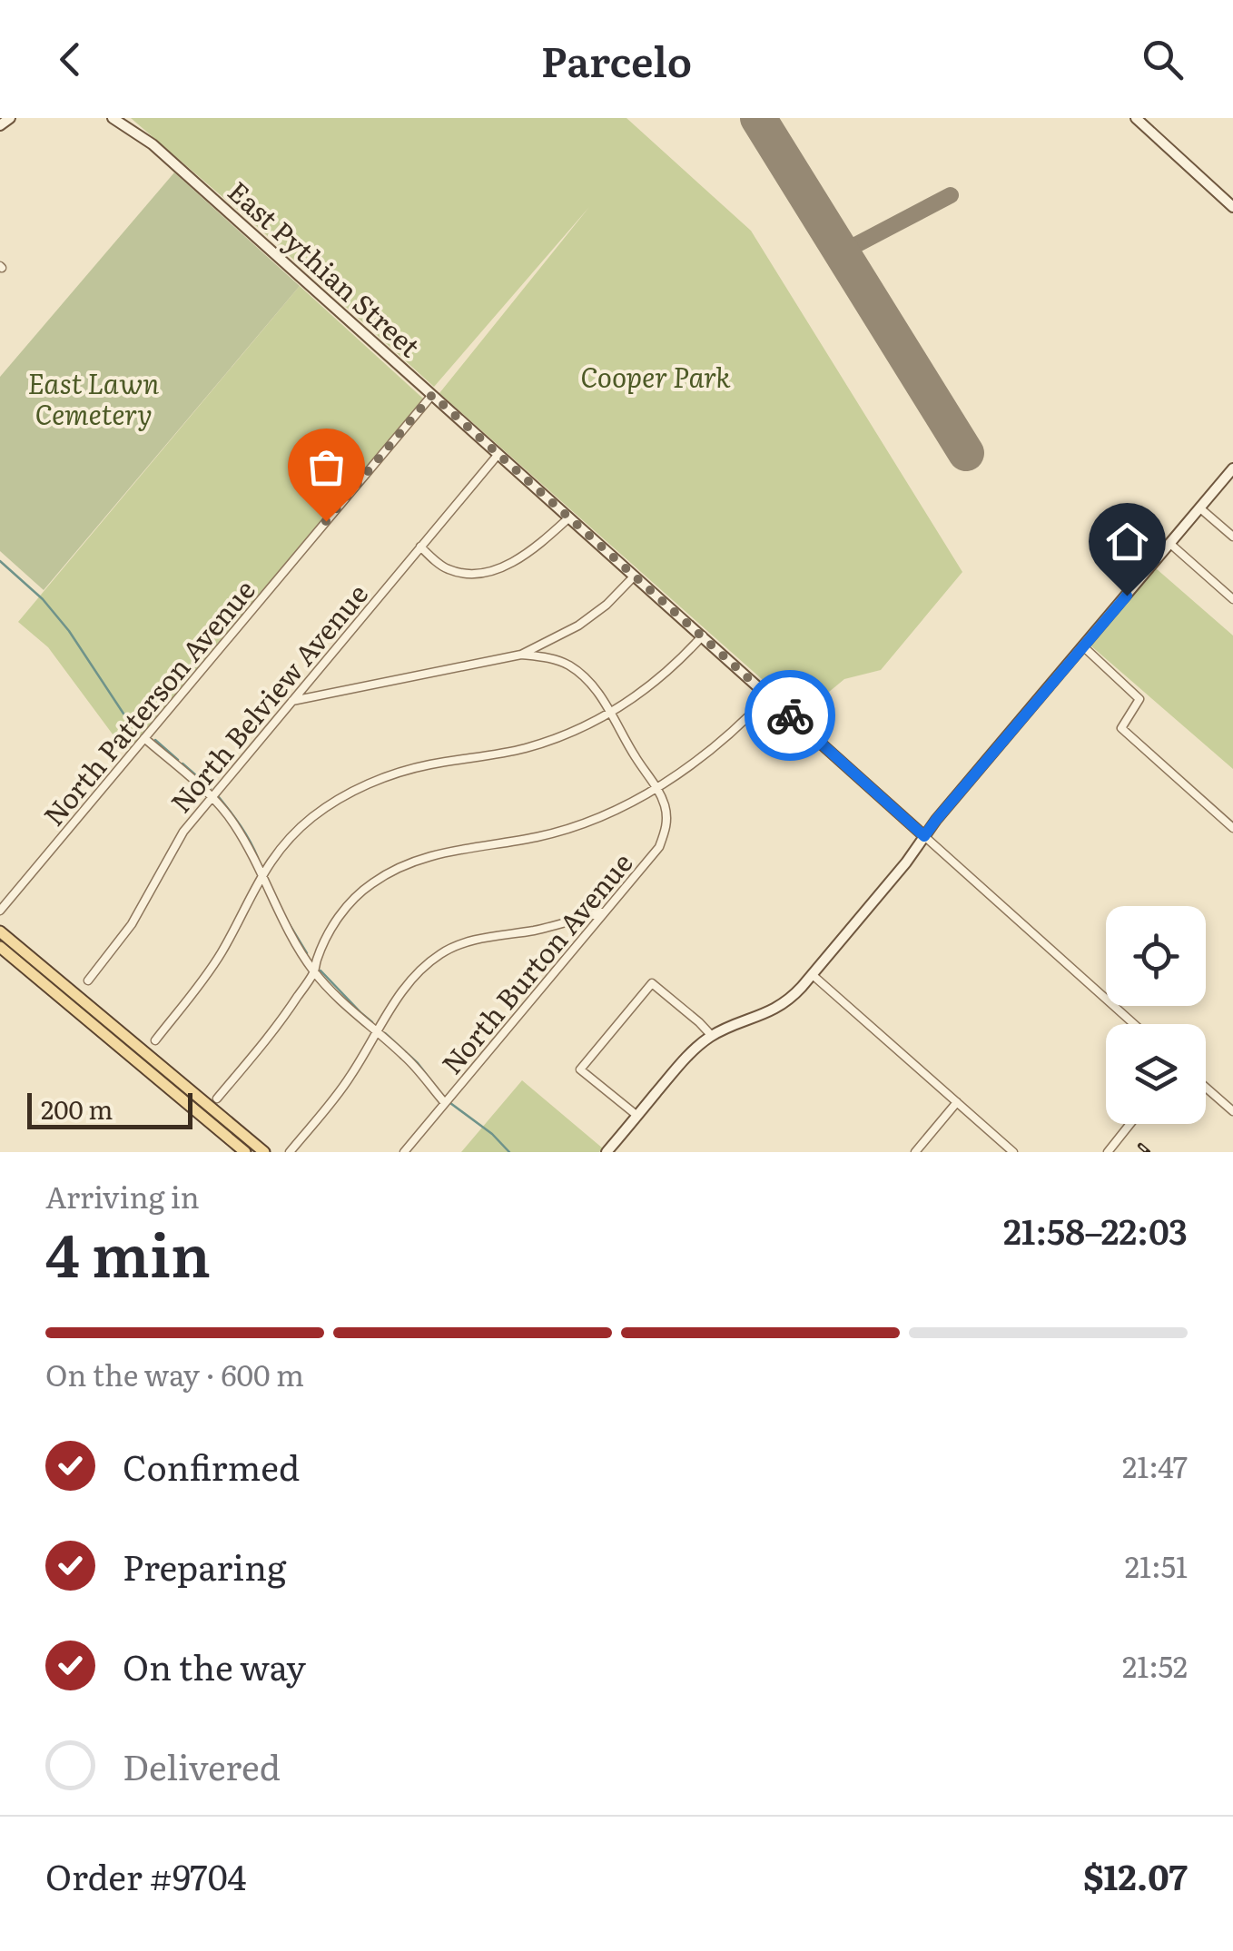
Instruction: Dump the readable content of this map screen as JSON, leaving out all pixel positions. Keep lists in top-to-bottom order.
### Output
{
  "streets": {
    "street": [
      "East Pythian Street",
      "North Belview Avenue",
      "North Patterson Avenue",
      "North Burton Avenue"
    ]
  },
  "crossings": [
    ["East Pythian Street", "North Belview Avenue"],
    ["East Pythian Street", "North Patterson Avenue"]
  ],
  "parks": ["Cooper Park", "East Lawn Cemetery"],
  "scale_bar": "200 m",
  "page": {
    "header": "Parcelo",
    "scale": "200 m",
    "heading": ["4 min", "Arriving in", "21:58–22:03"],
    "panel": ["Order #9704", "$12.07"],
    "bar": "On the way · 600 m",
    "list": [
      ["Confirmed", "21:47"],
      ["Preparing", "21:51"],
      ["On the way", "21:52"],
      "Delivered"
    ]
  }
}
